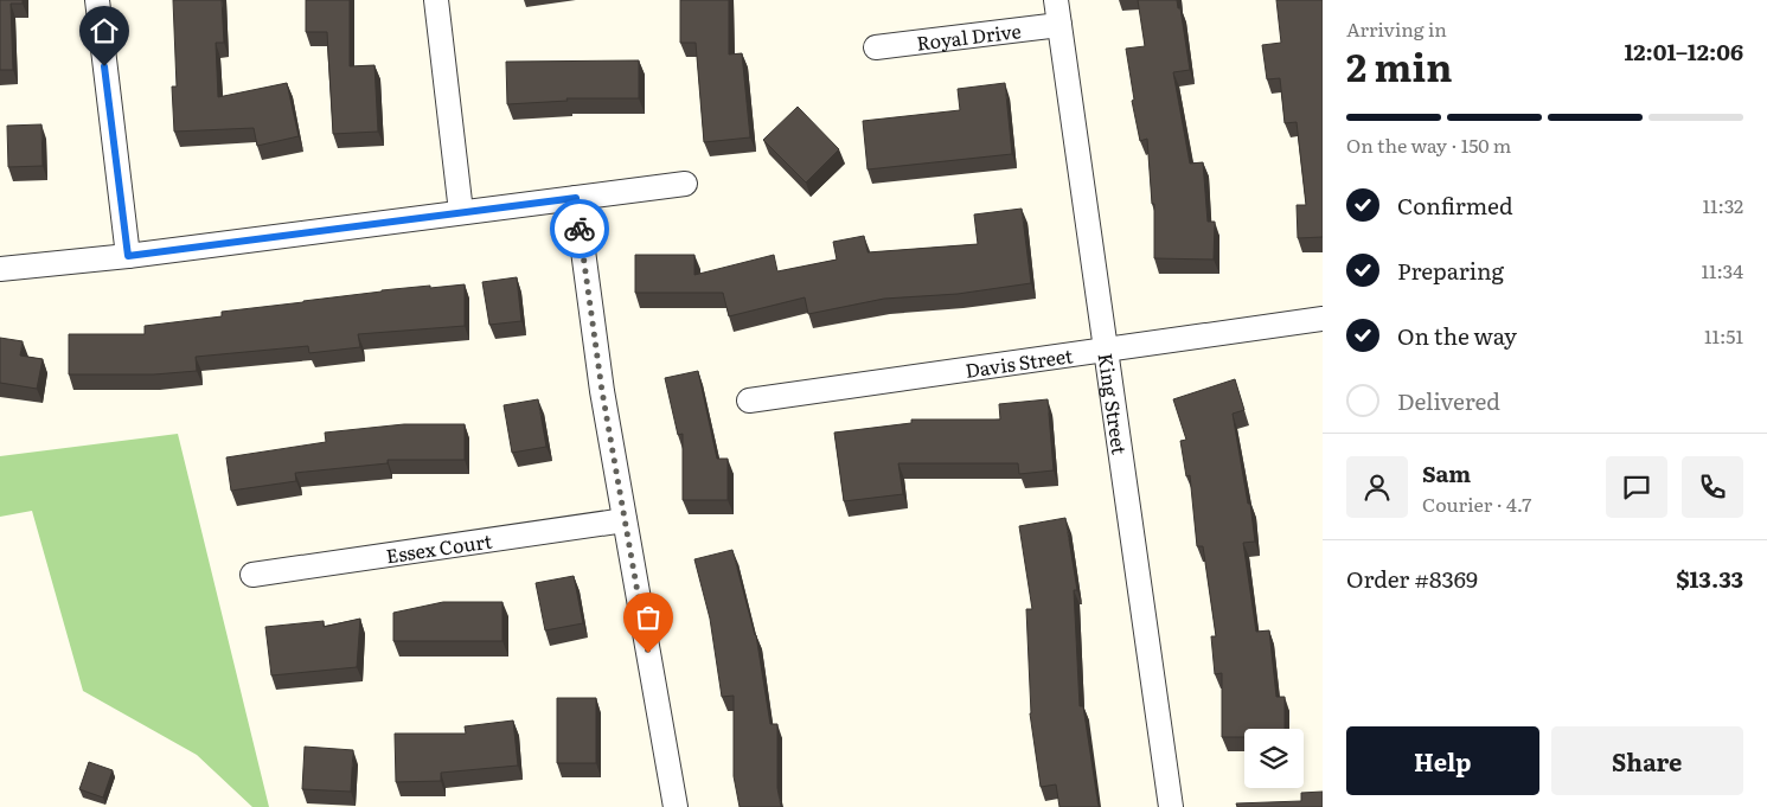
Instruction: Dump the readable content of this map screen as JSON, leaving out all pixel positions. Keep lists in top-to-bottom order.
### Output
{
  "streets": {
    "street": [
      "Royal Drive",
      "Davis Street",
      "King Street",
      "Essex Court"
    ]
  },
  "crossings": [
    ["Royal Drive", "King Street"],
    ["Davis Street", "King Street"]
  ],
  "page": {
    "heading": ["2 min", "Arriving in", "12:01–12:06"],
    "panel": [
      "Sam",
      "Courier · 4.7",
      "Order #8369",
      "$13.33"
    ],
    "bar": "On the way · 150 m",
    "list": [
      ["Confirmed", "11:32"],
      ["Preparing", "11:34"],
      ["On the way", "11:51"],
      "Delivered"
    ],
    "buttons": ["Help", "Share"]
  }
}
